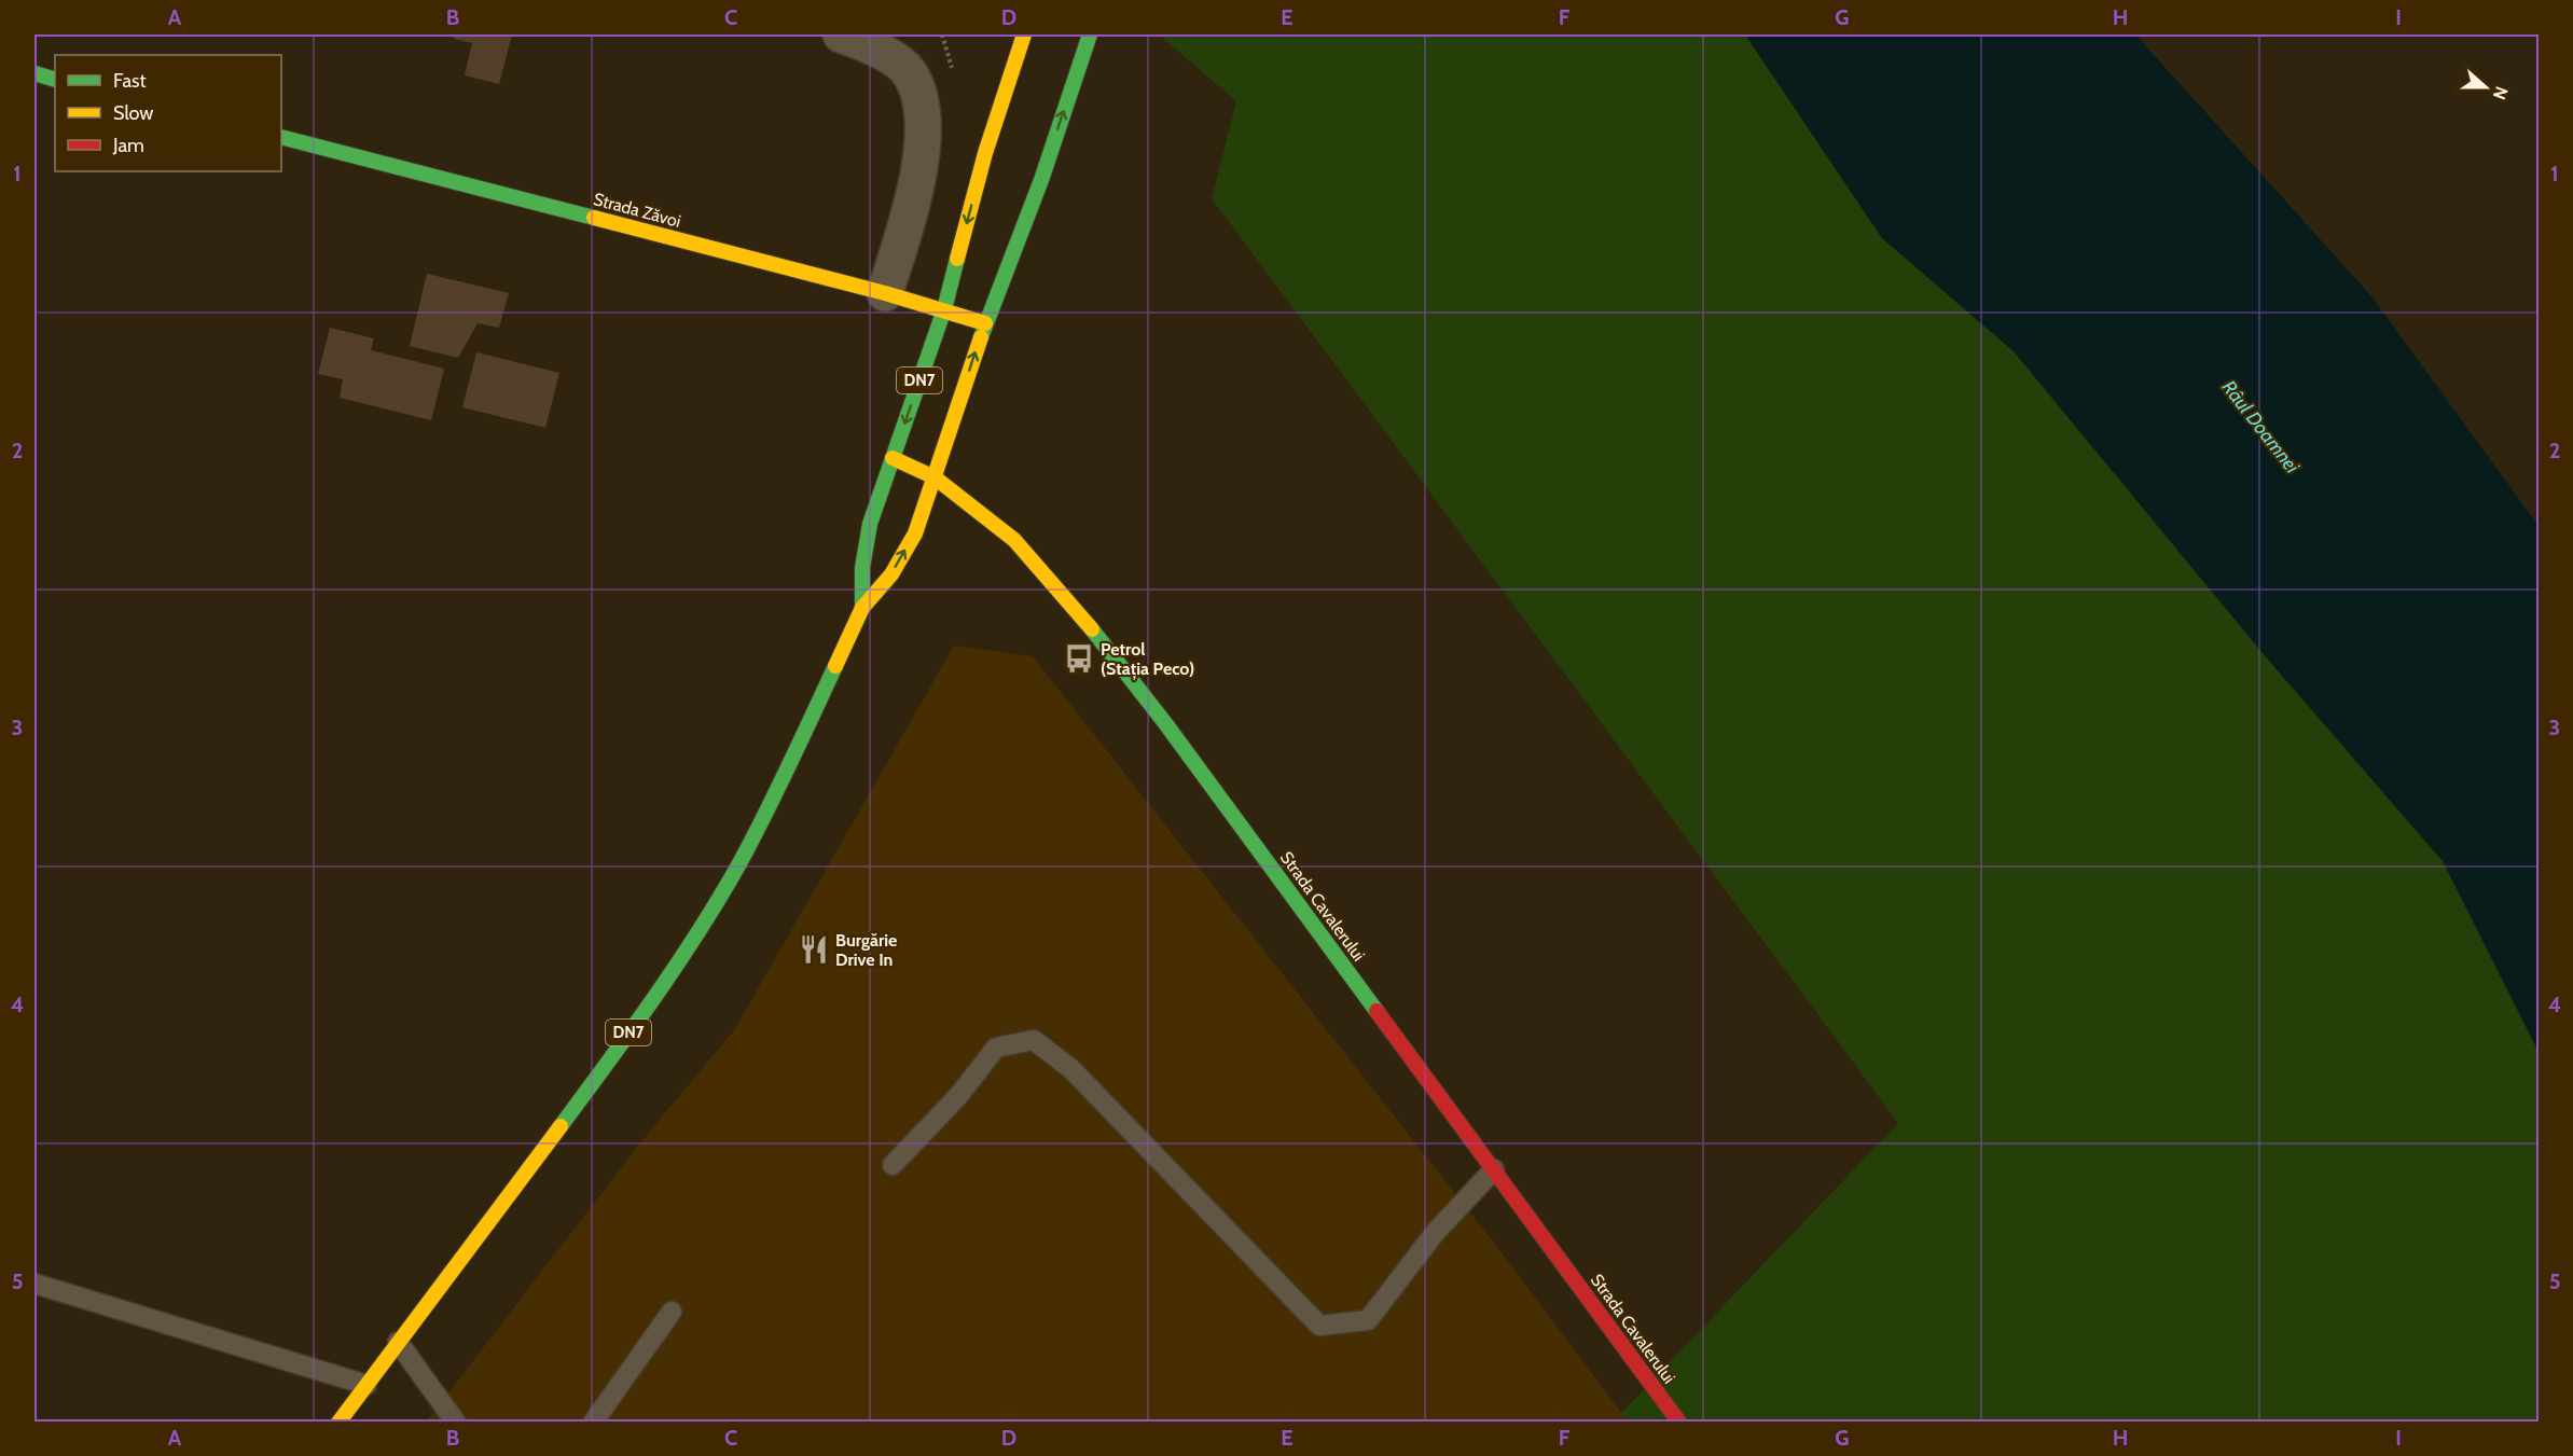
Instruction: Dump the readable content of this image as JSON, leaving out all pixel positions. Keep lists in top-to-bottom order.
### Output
{
  "streets": {
    "main road": ["Strada Zăvoi", "DN7", "Strada Cavalerului"]
  },
  "crossings": [
    ["Strada Zăvoi", "DN7"],
    ["DN7", "Strada Cavalerului"]
  ],
  "water": ["Râul Doamnei"],
  "places": {
    "bus stop": ["Petrol (Stația Peco)"],
    "restaurant": ["Burgărie Drive In"]
  },
  "legend": ["Fast", "Slow", "Jam"],
  "north": "right",
  "grid": {
    "columns": [
      "A",
      "B",
      "C",
      "D",
      "E",
      "F",
      "G",
      "H",
      "I"
    ],
    "rows": [
      "1",
      "2",
      "3",
      "4",
      "5"
    ]
  }
}
